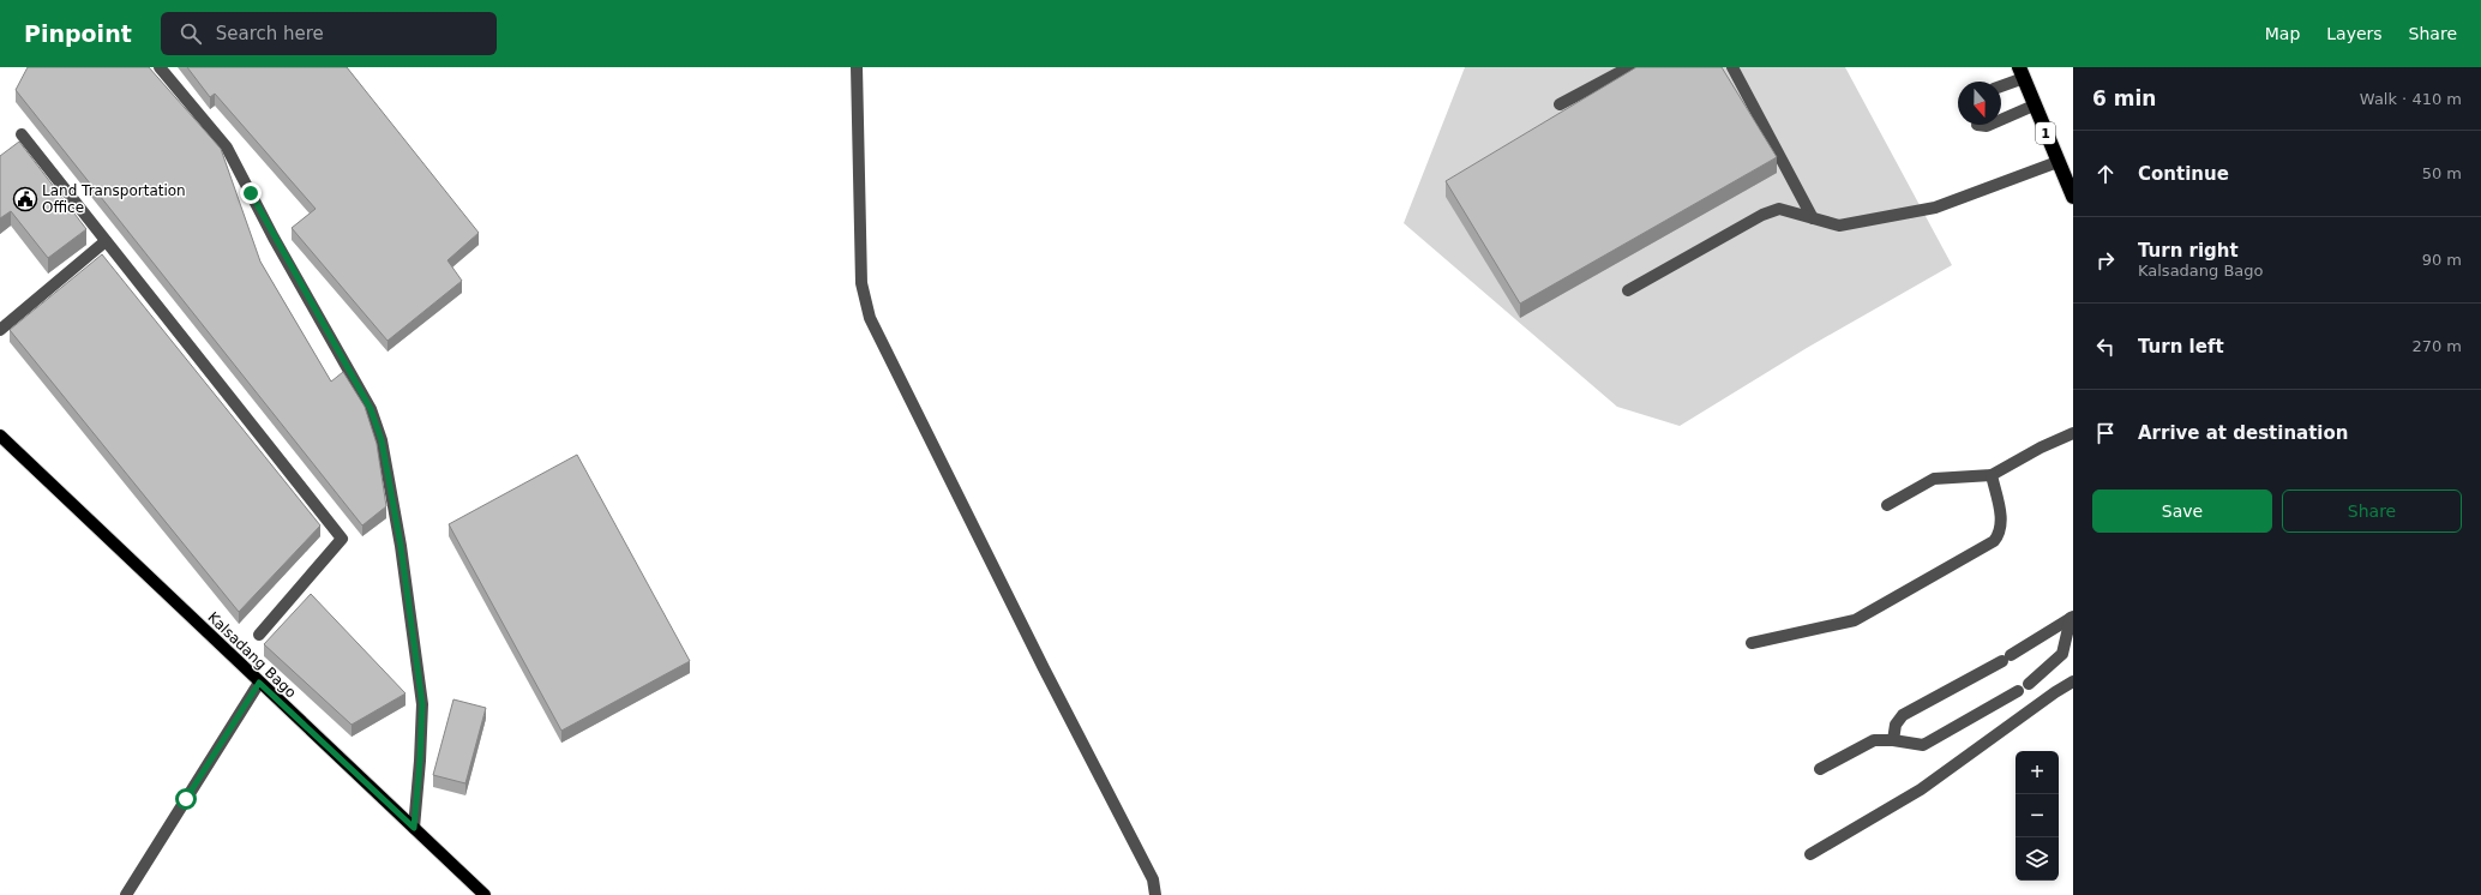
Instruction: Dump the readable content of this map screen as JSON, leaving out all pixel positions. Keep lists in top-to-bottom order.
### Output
{
  "streets": {
    "highway": ["1"],
    "main road": ["Kalsadang Bago"]
  },
  "places": {
    "public building": ["Land Transportation Office"]
  },
  "north": "bottom",
  "page": {
    "header": "Pinpoint",
    "search": "Search here",
    "nav": ["Map", "Layers", "Share"],
    "heading": ["6 min", "Walk · 410 m"],
    "list": [
      ["Continue", "50 m"],
      ["Turn right", "Kalsadang Bago", "90 m"],
      ["Turn left", "270 m"],
      "Arrive at destination"
    ],
    "buttons": ["Save", "Share"],
    "map_buttons": ["+", "−"]
  }
}
